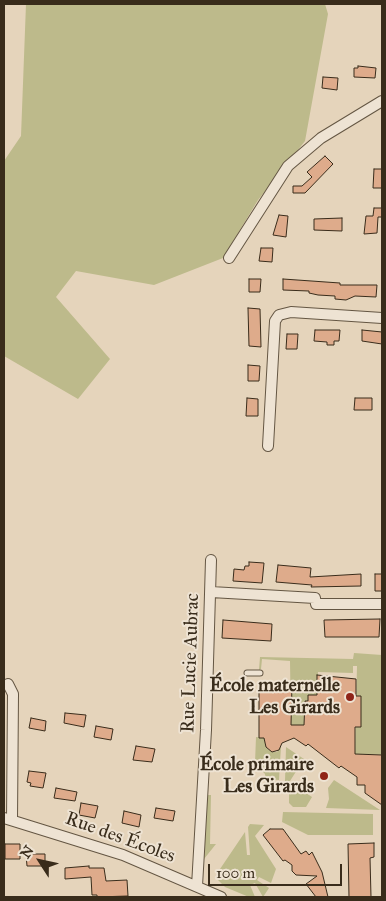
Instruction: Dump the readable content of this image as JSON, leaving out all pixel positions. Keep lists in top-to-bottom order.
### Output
{
  "streets": {
    "street": ["Rue Lucie Aubrac", "Rue des Écoles"]
  },
  "crossings": [
    ["Rue Lucie Aubrac", "Rue des Écoles"]
  ],
  "places": ["École maternelle Les Girards", "École primaire Les Girards"],
  "scale_bar": "100 m",
  "north": "top left"
}
